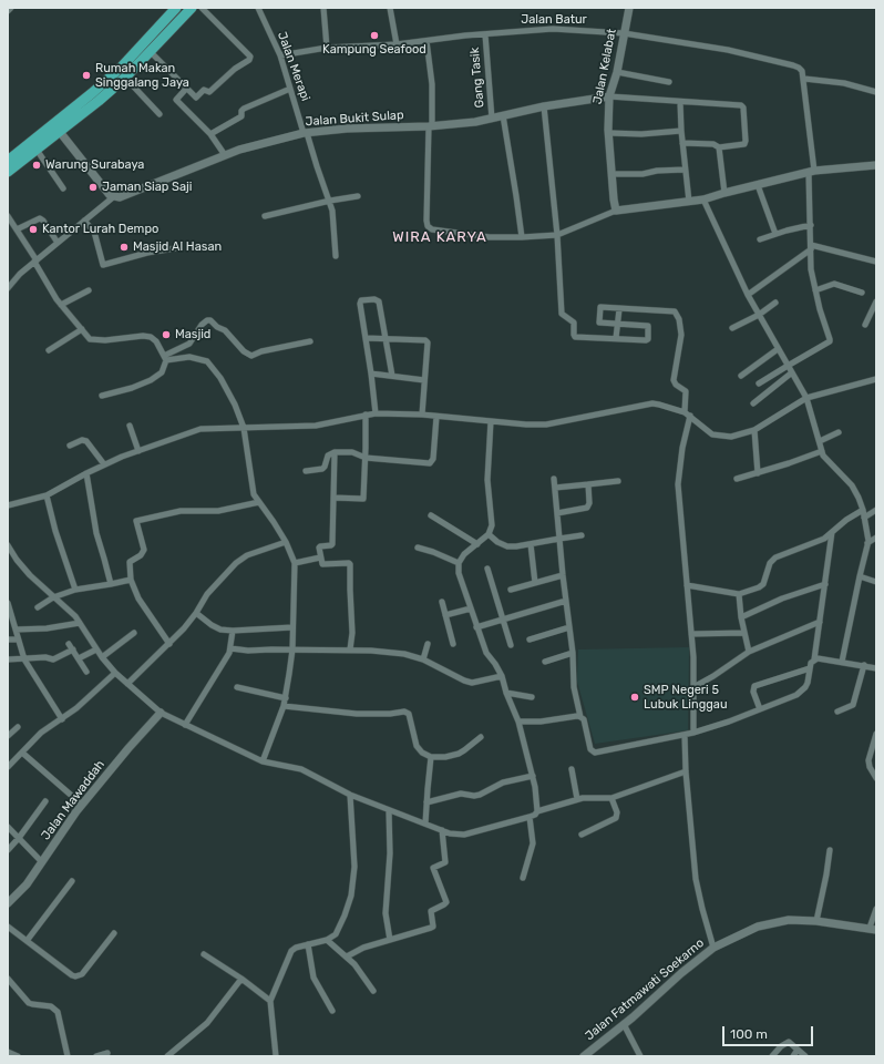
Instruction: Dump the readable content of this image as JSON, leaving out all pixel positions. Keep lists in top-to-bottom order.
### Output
{
  "streets": {
    "street": [
      "Jalan Batur",
      "Jalan Merapi",
      "Jalan Kelabat",
      "Gang Tasik",
      "Jalan Bukit Sulap",
      "Jalan Mawaddah",
      "Jalan Fatmawati Soekarno"
    ]
  },
  "crossings": [
    ["Jalan Batur", "Jalan Merapi"],
    ["Jalan Batur", "Jalan Kelabat"],
    ["Jalan Batur", "Gang Tasik"],
    ["Jalan Merapi", "Jalan Bukit Sulap"],
    ["Jalan Kelabat", "Jalan Bukit Sulap"],
    ["Gang Tasik", "Jalan Bukit Sulap"]
  ],
  "districts": ["WIRA KARYA"],
  "places": [
    "Kampung Seafood",
    "Rumah Makan Singgalang Jaya",
    "Warung Surabaya",
    "Jaman Siap Saji",
    "Kantor Lurah Dempo",
    "Masjid Al Hasan",
    "Masjid",
    "SMP Negeri 5 Lubuk Linggau"
  ],
  "scale_bar": "100 m"
}
